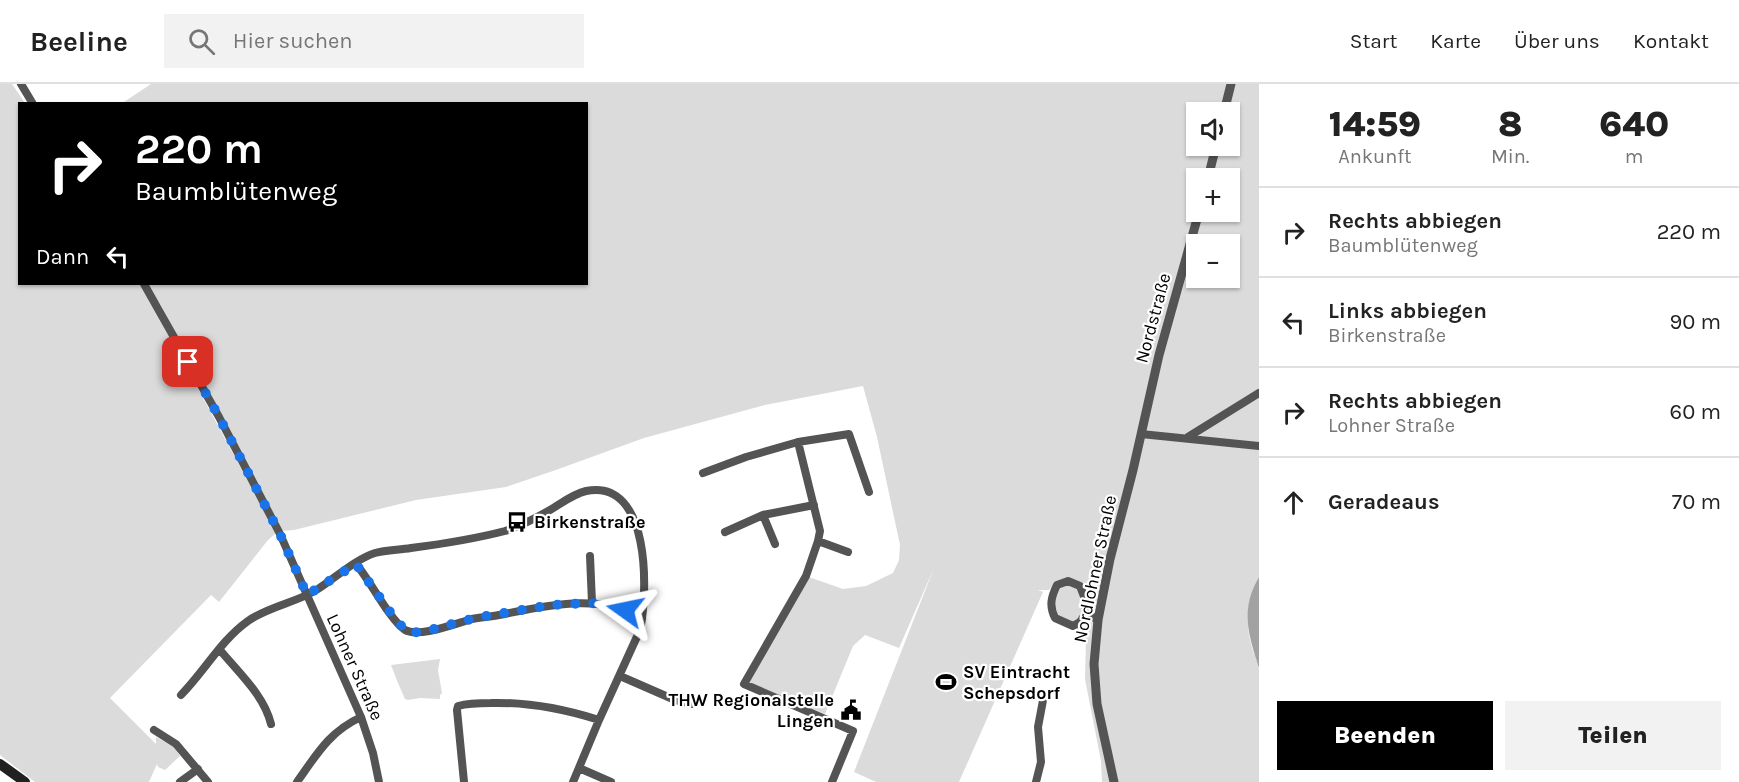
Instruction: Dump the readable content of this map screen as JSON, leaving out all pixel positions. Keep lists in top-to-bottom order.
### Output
{
  "streets": {
    "street": ["Nordstraße", "Nordlohner Straße", "Lohner Straße"]
  },
  "crossings": [
    ["Nordstraße", "Nordlohner Straße"]
  ],
  "places": {
    "bus stop": ["Birkenstraße"],
    "sports": ["SV Eintracht Schepsdorf"],
    "public building": ["THW Regionalstelle Lingen"]
  },
  "page": {
    "header": "Beeline",
    "search": "Hier suchen",
    "nav": [
      "Start",
      "Karte",
      "Über uns",
      "Kontakt"
    ],
    "eta": [
      "14:59",
      "Ankunft",
      "8",
      "Min.",
      "640",
      "m"
    ],
    "map_buttons": ["+", "−"],
    "turn": ["220 m", "Baumblütenweg"],
    "list": [
      {
        "name": "Rechts abbiegen",
        "note": "Baumblütenweg",
        "value": "220 m"
      },
      {
        "name": "Links abbiegen",
        "note": "Birkenstraße",
        "value": "90 m"
      },
      {
        "name": "Rechts abbiegen",
        "note": "Lohner Straße",
        "value": "60 m"
      },
      {
        "name": "Geradeaus",
        "value": "70 m"
      }
    ],
    "then": "Dann",
    "buttons": ["Beenden", "Teilen"]
  }
}
